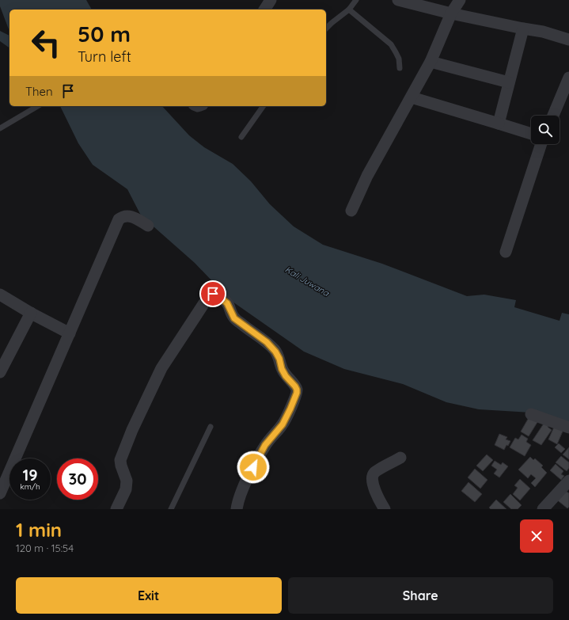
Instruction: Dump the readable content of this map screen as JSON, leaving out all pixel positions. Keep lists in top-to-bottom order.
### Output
{
  "water": ["Kali Juwana"],
  "page": {
    "turn": ["50 m", "Turn left"],
    "then": "Then",
    "speed": "19 km/h",
    "limit": "30",
    "heading": ["1 min", "120 m · 15:54"],
    "buttons": ["Exit", "Share"]
  }
}
